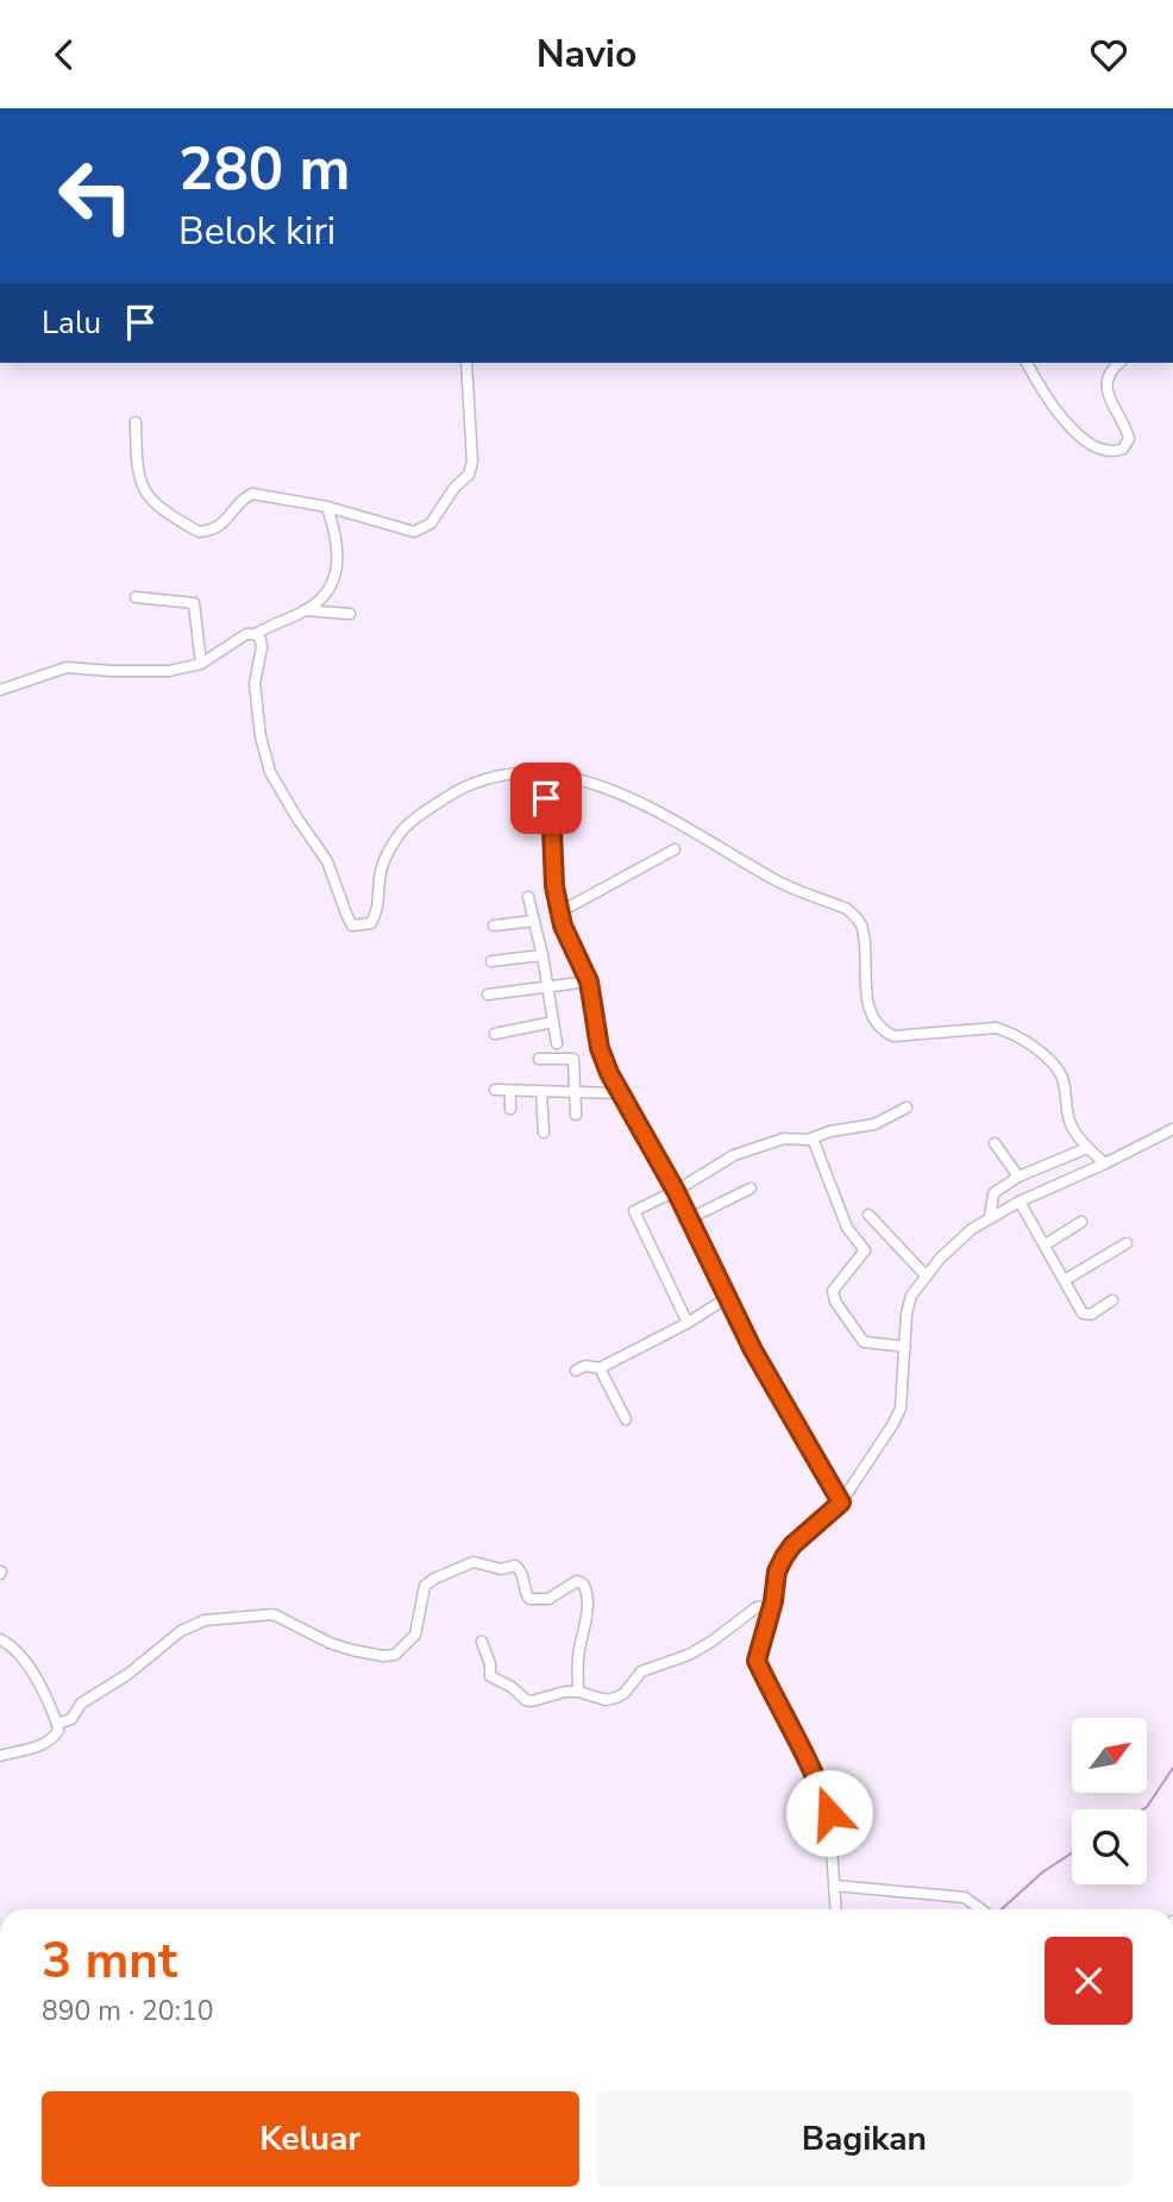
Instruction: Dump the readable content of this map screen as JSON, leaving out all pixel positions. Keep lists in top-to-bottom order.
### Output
{
  "north": "top right",
  "page": {
    "header": "Navio",
    "turn": ["280 m", "Belok kiri"],
    "then": "Lalu",
    "heading": ["3 mnt", "890 m · 20:10"],
    "buttons": ["Keluar", "Bagikan"]
  }
}
